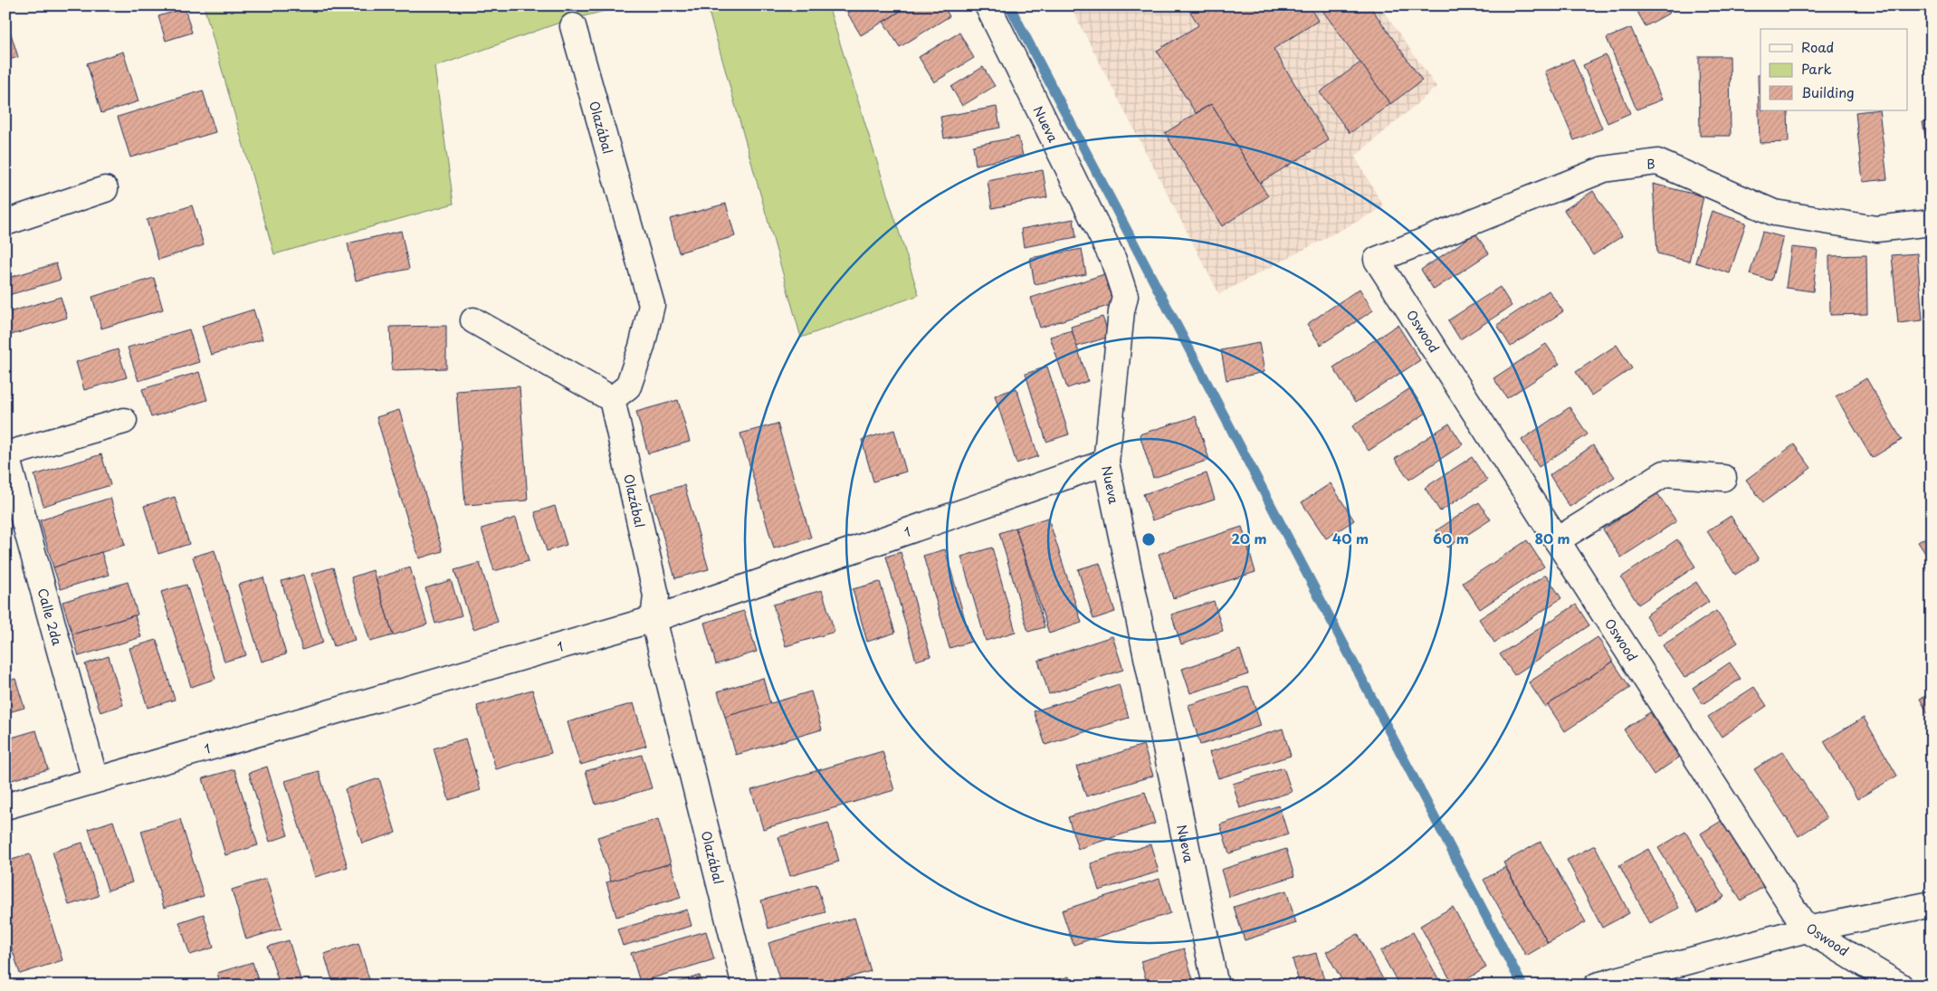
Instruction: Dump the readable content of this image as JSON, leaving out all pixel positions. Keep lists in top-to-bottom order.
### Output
{
  "streets": {
    "street": [
      "Nueva",
      "Olazábal",
      "B",
      "Oswood",
      "1",
      "Calle 2da"
    ]
  },
  "crossings": [
    ["Nueva", "1"],
    ["Olazábal", "1"],
    ["B", "Oswood"],
    ["1", "Calle 2da"]
  ],
  "legend": ["Road", "Park", "Building"],
  "rings": [
    "20 m",
    "40 m",
    "60 m",
    "80 m"
  ]
}
